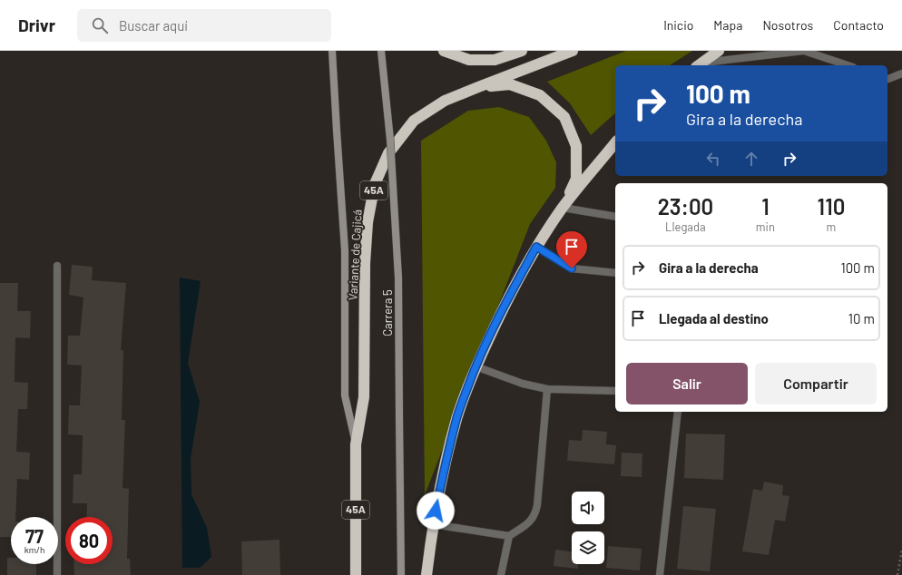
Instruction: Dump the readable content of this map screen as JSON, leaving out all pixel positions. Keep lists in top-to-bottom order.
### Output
{
  "streets": {
    "highway": ["45A", "Variante de Cajicá"],
    "main road": ["Carrera 5"]
  },
  "crossings": [
    ["45A", "Variante de Cajicá"]
  ],
  "page": {
    "header": "Drivr",
    "search": "Buscar aquí",
    "nav": [
      "Inicio",
      "Mapa",
      "Nosotros",
      "Contacto"
    ],
    "turn": ["100 m", "Gira a la derecha"],
    "eta": [
      "23:00",
      "Llegada",
      "1",
      "min",
      "110",
      "m"
    ],
    "list": [
      {
        "name": "Gira a la derecha",
        "value": "100 m"
      },
      {
        "name": "Llegada al destino",
        "value": "10 m"
      }
    ],
    "buttons": ["Salir", "Compartir"],
    "speed": "77 km/h",
    "limit": "80"
  }
}
